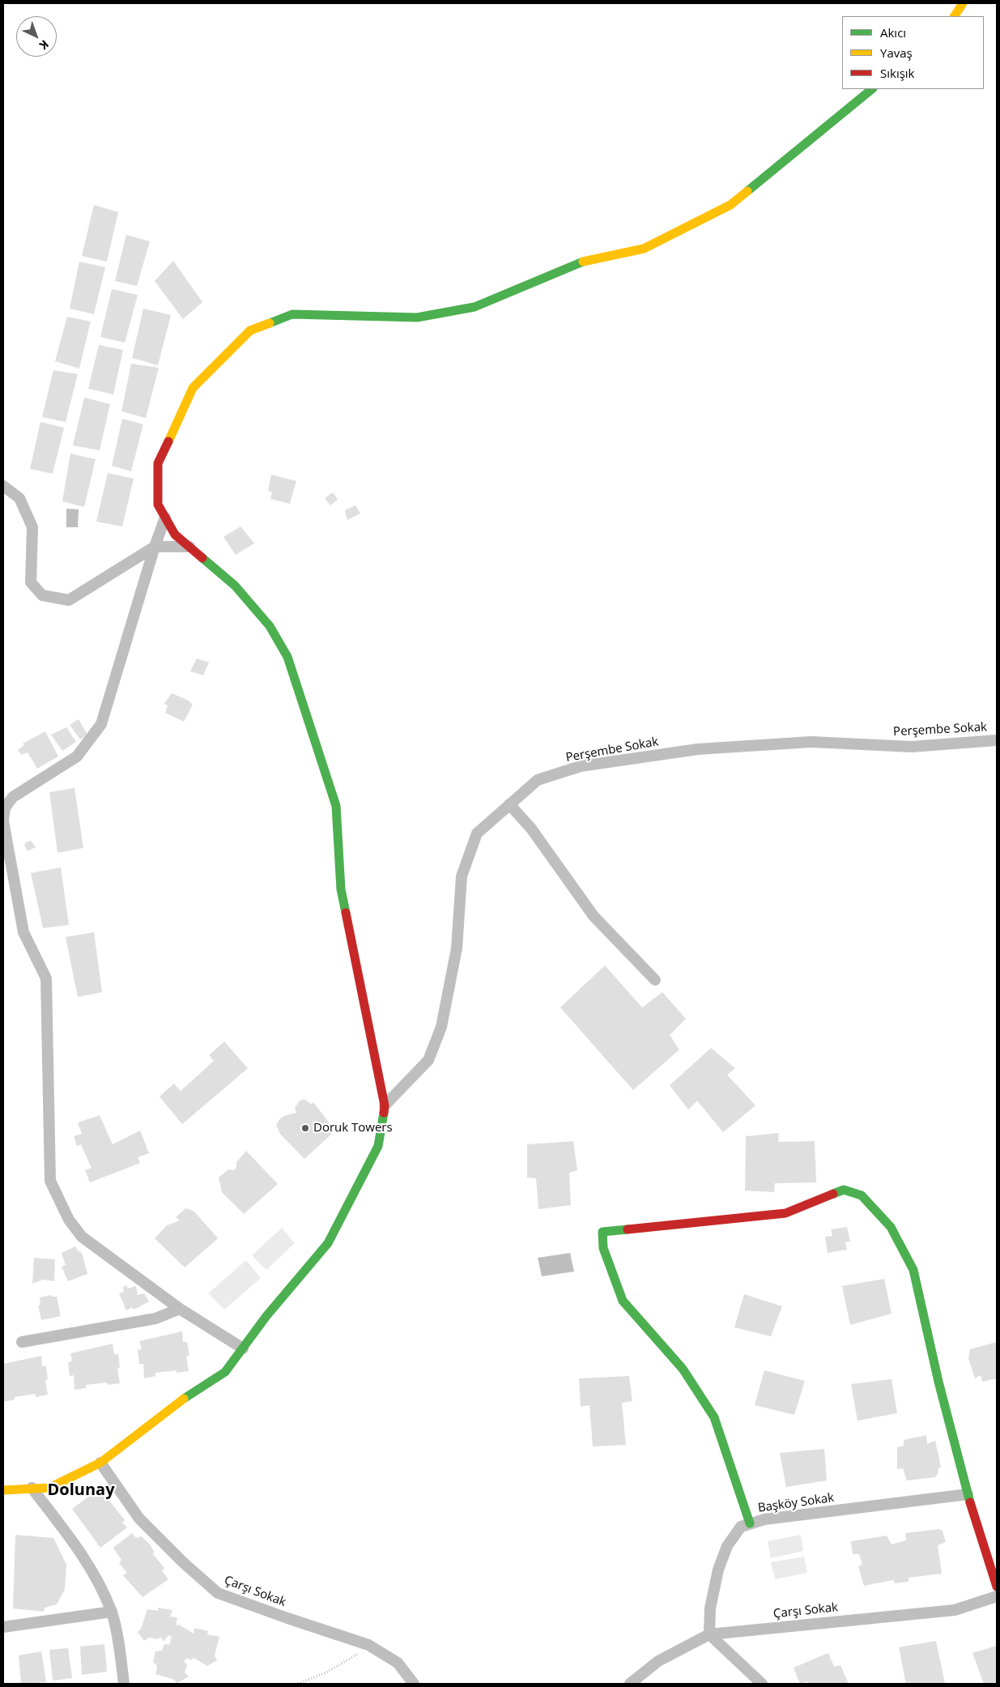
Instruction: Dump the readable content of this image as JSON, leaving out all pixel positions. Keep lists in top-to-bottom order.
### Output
{
  "streets": {
    "street": ["Perşembe Sokak", "Başköy Sokak", "Çarşı Sokak"]
  },
  "crossings": [
    ["Başköy Sokak", "Çarşı Sokak"]
  ],
  "districts": ["Dolunay"],
  "places": ["Doruk Towers"],
  "legend": ["Akıcı", "Yavaş", "Sıkışık"],
  "north": "bottom right"
}
